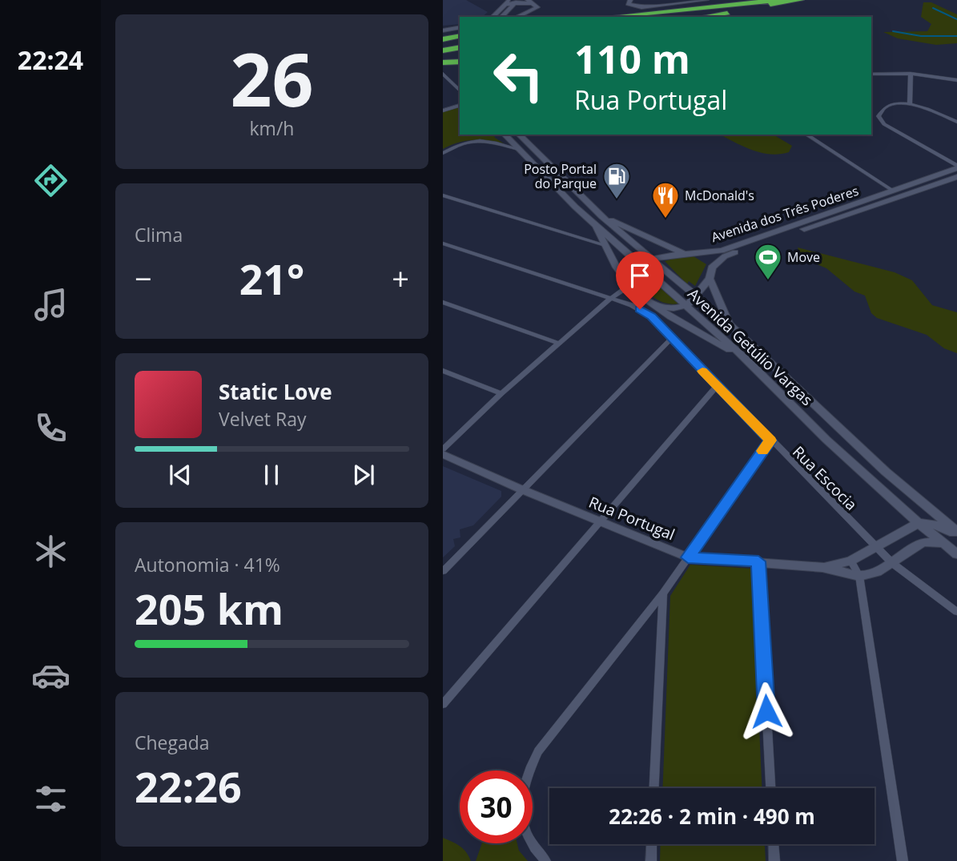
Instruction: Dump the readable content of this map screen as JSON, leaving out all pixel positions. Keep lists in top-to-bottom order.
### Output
{
  "streets": {
    "main road": ["Avenida dos Três Poderes", "Avenida Getúlio Vargas", "Rua Portugal"],
    "street": ["Rua Escocia"]
  },
  "crossings": [
    ["Avenida dos Três Poderes", "Avenida Getúlio Vargas"]
  ],
  "places": {
    "fuel station": ["Posto Portal do Parque"],
    "restaurant": ["McDonald's"],
    "sports": ["Move"]
  },
  "page": {
    "tabs": "22:24",
    "tile": [
      ["26", "km/h"],
      "Clima",
      ["Autonomia · 41%", "205 km"],
      ["Chegada", "22:26"]
    ],
    "turn": ["110 m", "Rua Portugal"],
    "heat": ["−", "21°", "+"],
    "song": ["Static Love", "Velvet Ray"],
    "limit": "30",
    "trip": "22:26 · 2 min · 490 m"
  }
}
